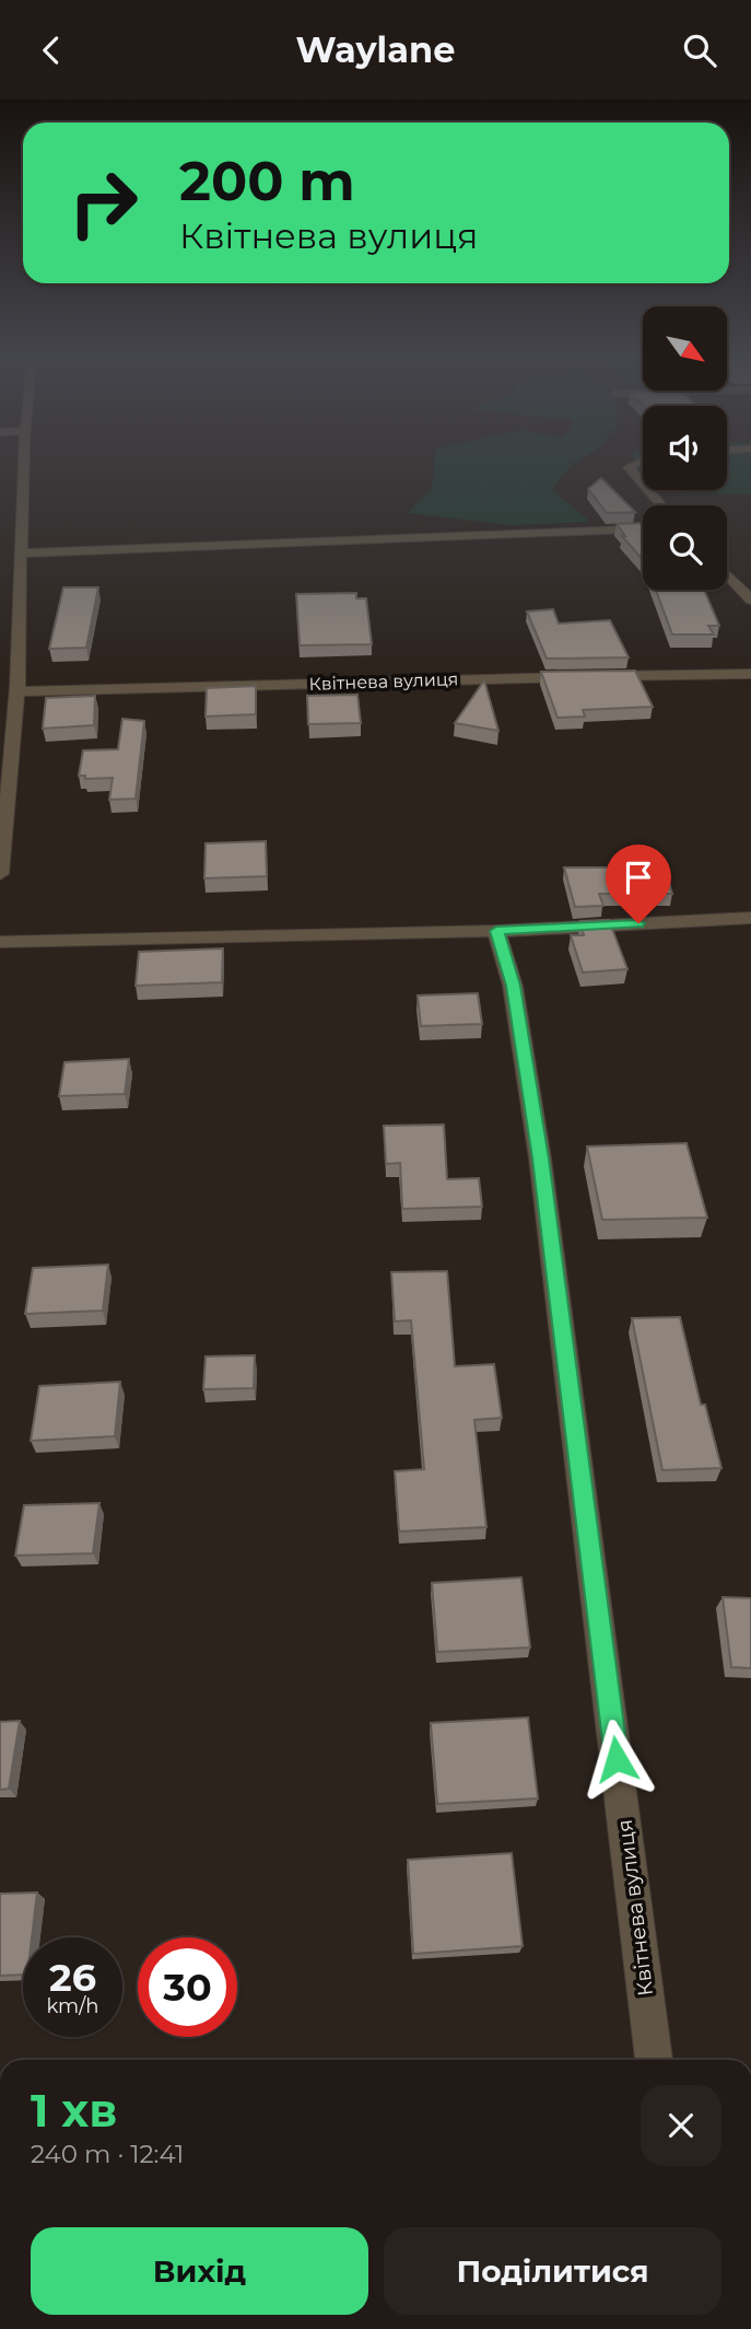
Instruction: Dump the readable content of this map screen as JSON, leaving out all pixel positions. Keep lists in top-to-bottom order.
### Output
{
  "streets": {
    "street": ["Квітнева вулиця"]
  },
  "north": "bottom right",
  "page": {
    "header": "Waylane",
    "turn": ["200 m", "Квітнева вулиця"],
    "speed": "26 km/h",
    "limit": "30",
    "heading": ["1 хв", "240 m · 12:41"],
    "buttons": ["Вихід", "Поділитися"]
  }
}
